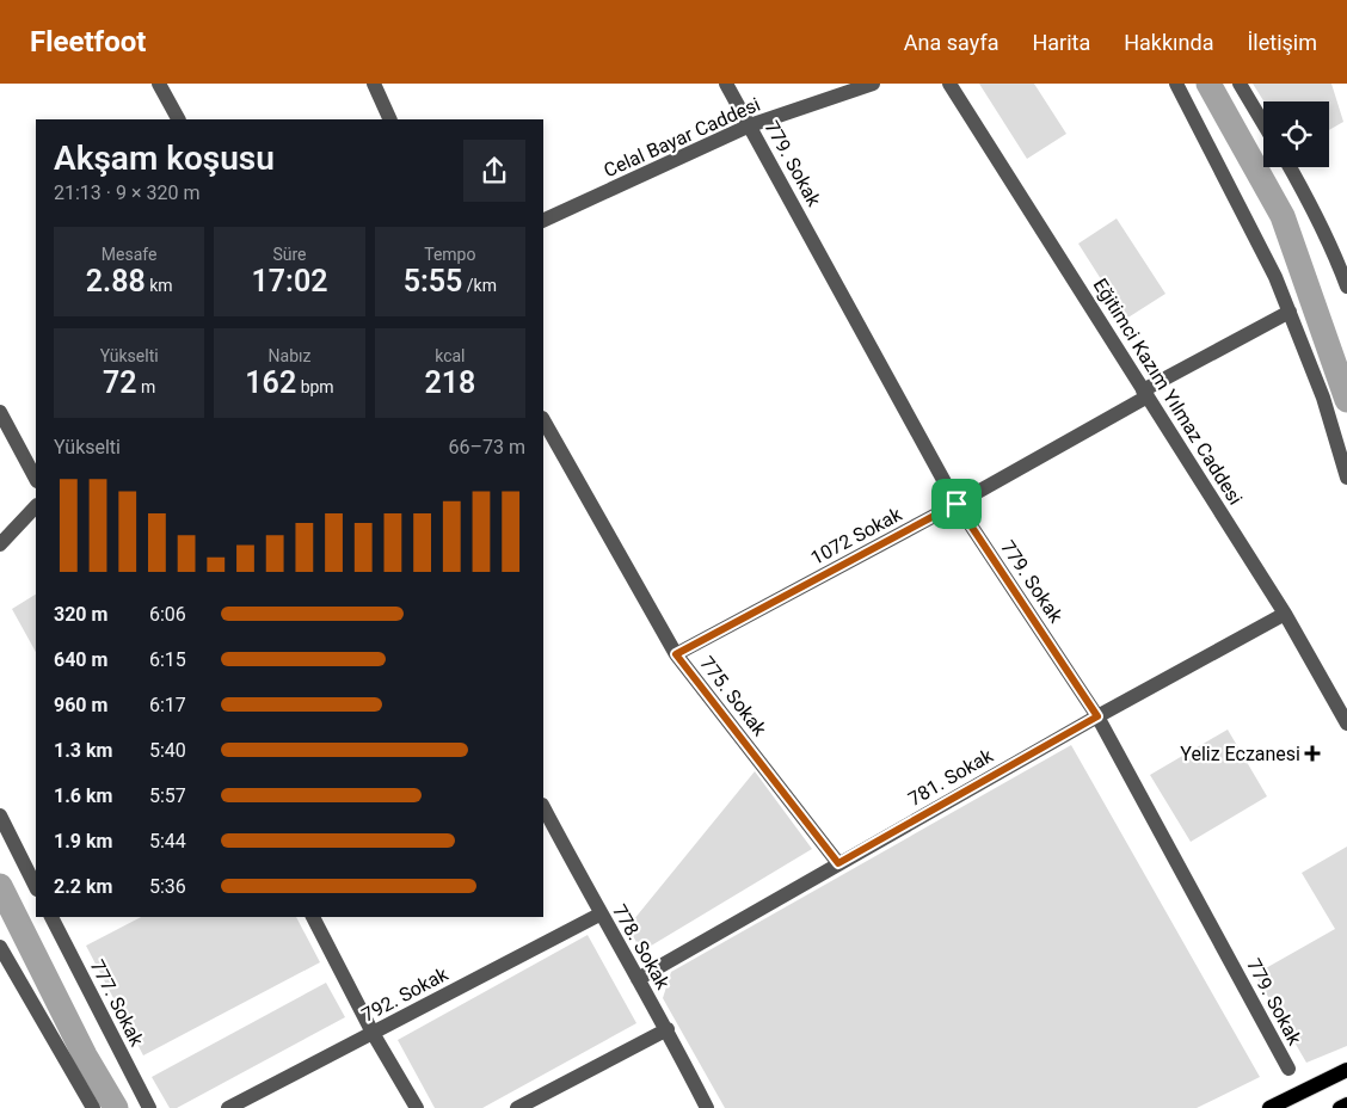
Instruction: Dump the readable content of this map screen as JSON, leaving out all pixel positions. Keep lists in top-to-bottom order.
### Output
{
  "streets": {
    "street": [
      "Celal Bayar Caddesi",
      "779. Sokak",
      "Eğitimci Kazım Yılmaz Caddesi",
      "1072 Sokak",
      "775. Sokak",
      "781. Sokak",
      "778. Sokak",
      "792. Sokak",
      "777. Sokak"
    ]
  },
  "crossings": [
    ["Celal Bayar Caddesi", "779. Sokak"],
    ["779. Sokak", "1072 Sokak"],
    ["779. Sokak", "781. Sokak"],
    ["Eğitimci Kazım Yılmaz Caddesi", "1072 Sokak"],
    ["Eğitimci Kazım Yılmaz Caddesi", "781. Sokak"],
    ["1072 Sokak", "775. Sokak"],
    ["775. Sokak", "781. Sokak"],
    ["781. Sokak", "778. Sokak"],
    ["778. Sokak", "792. Sokak"]
  ],
  "places": {
    "health": ["Yeliz Eczanesi"]
  },
  "page": {
    "header": "Fleetfoot",
    "nav": [
      "Ana sayfa",
      "Harita",
      "Hakkında",
      "İletişim"
    ],
    "heading": ["Akşam koşusu", "21:13 · 9 × 320 m"],
    "stats": [
      ["Mesafe", "2.88 km"],
      ["Süre", "17:02"],
      ["Tempo", "5:55 /km"],
      ["Yükselti", "72 m"],
      ["Nabız", "162 bpm"],
      ["kcal", "218"]
    ],
    "chart": ["Yükselti", "66–73 m"],
    "list": [
      {
        "name": "320 m",
        "note": "6:06"
      },
      {
        "name": "640 m",
        "note": "6:15"
      },
      {
        "name": "960 m",
        "note": "6:17"
      },
      {
        "name": "1.3 km",
        "note": "5:40"
      },
      {
        "name": "1.6 km",
        "note": "5:57"
      },
      {
        "name": "1.9 km",
        "note": "5:44"
      },
      {
        "name": "2.2 km",
        "note": "5:36"
      }
    ]
  }
}
